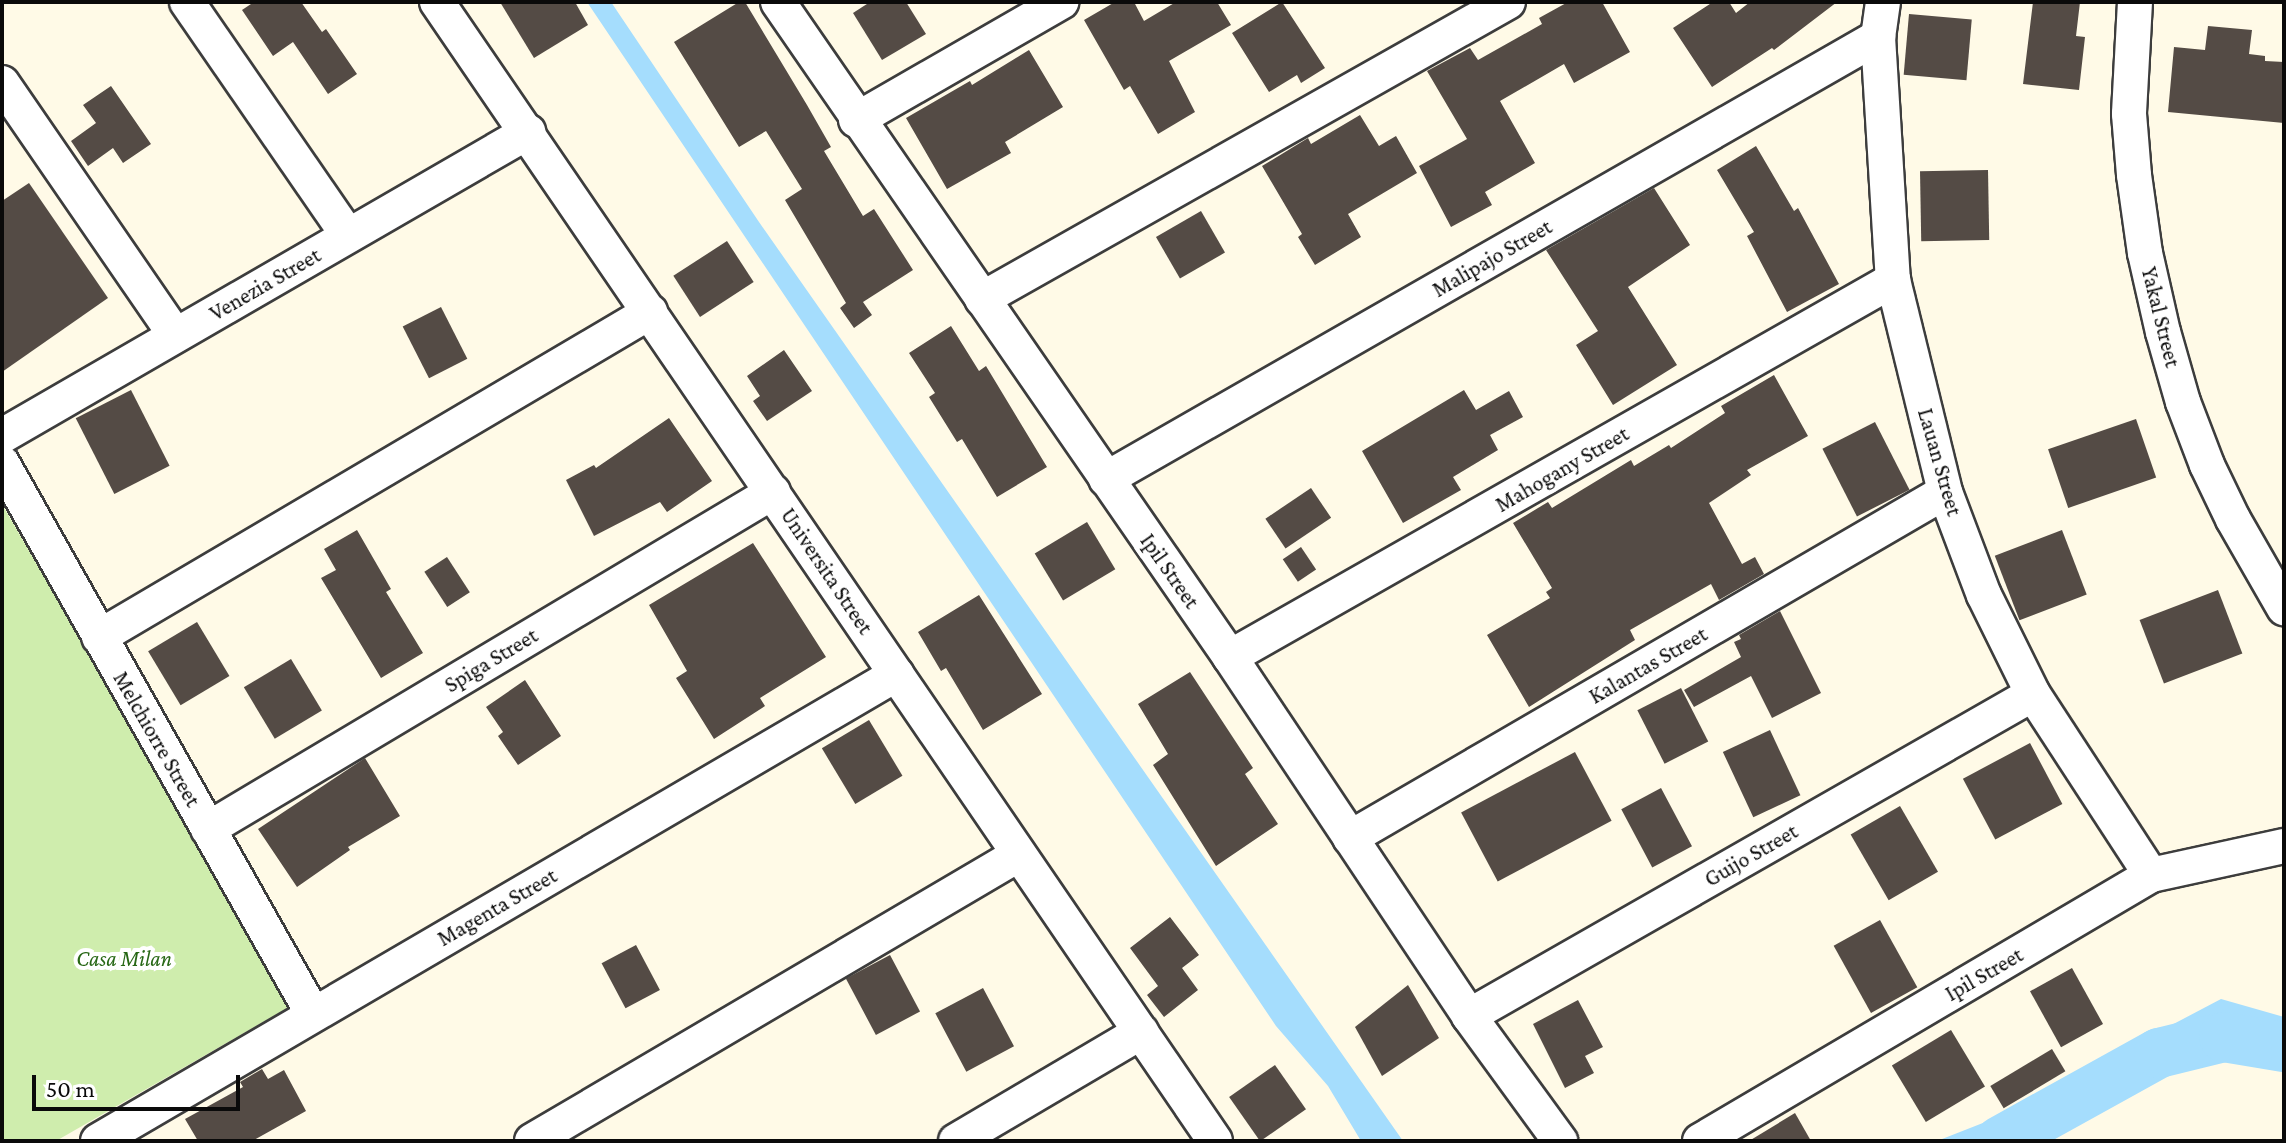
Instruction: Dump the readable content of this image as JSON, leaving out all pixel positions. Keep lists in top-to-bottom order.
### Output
{
  "streets": {
    "street": [
      "Malipajo Street",
      "Venezia Street",
      "Yakal Street",
      "Lauan Street",
      "Mahogany Street",
      "Universita Street",
      "Ipil Street",
      "Spiga Street",
      "Kalantas Street",
      "Melchiorre Street",
      "Guijo Street",
      "Magenta Street"
    ]
  },
  "crossings": [
    ["Malipajo Street", "Lauan Street"],
    ["Malipajo Street", "Ipil Street"],
    ["Venezia Street", "Universita Street"],
    ["Lauan Street", "Mahogany Street"],
    ["Lauan Street", "Ipil Street"],
    ["Lauan Street", "Kalantas Street"],
    ["Lauan Street", "Guijo Street"],
    ["Mahogany Street", "Ipil Street"],
    ["Universita Street", "Spiga Street"],
    ["Universita Street", "Magenta Street"],
    ["Ipil Street", "Kalantas Street"],
    ["Ipil Street", "Guijo Street"],
    ["Spiga Street", "Melchiorre Street"],
    ["Melchiorre Street", "Magenta Street"]
  ],
  "parks": ["Casa Milan"],
  "scale_bar": "50 m"
}
